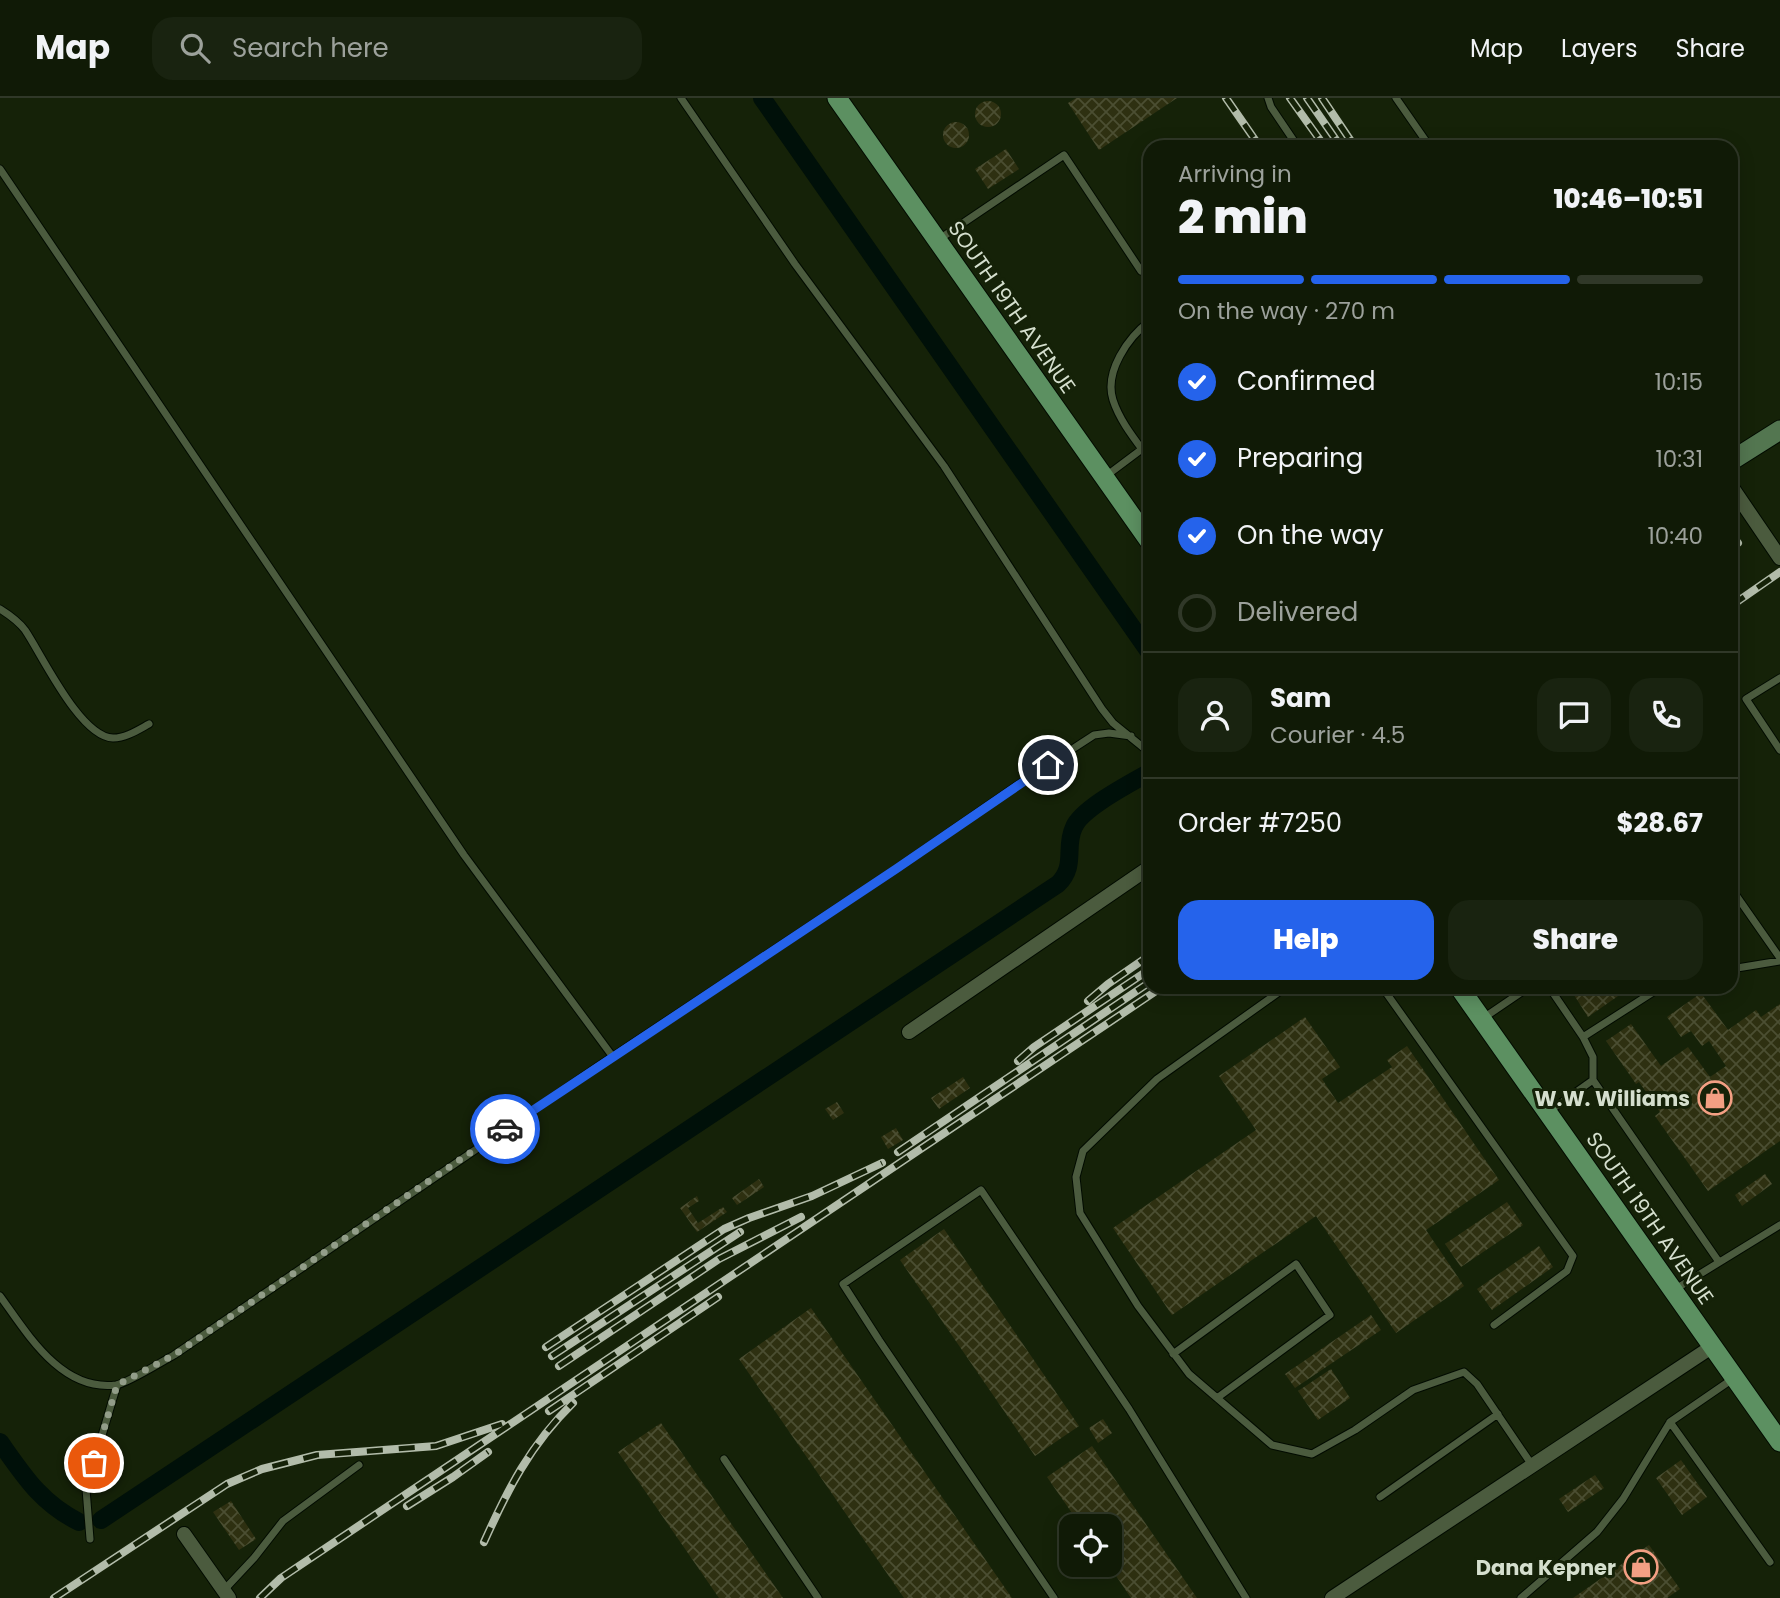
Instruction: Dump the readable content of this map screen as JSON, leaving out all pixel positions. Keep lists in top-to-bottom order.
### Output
{
  "streets": {
    "main road": ["SOUTH 19TH AVENUE"]
  },
  "places": {
    "shop": ["W.W. Williams", "Dana Kepner"]
  },
  "page": {
    "header": "Map",
    "search": "Search here",
    "nav": ["Map", "Layers", "Share"],
    "heading": ["2 min", "Arriving in", "10:46–10:51"],
    "panel": [
      "Sam",
      "Courier · 4.5",
      "Order #7250",
      "$28.67"
    ],
    "bar": "On the way · 270 m",
    "list": [
      ["Confirmed", "10:15"],
      ["Preparing", "10:31"],
      ["On the way", "10:40"],
      "Delivered"
    ],
    "buttons": ["Help", "Share"]
  }
}
